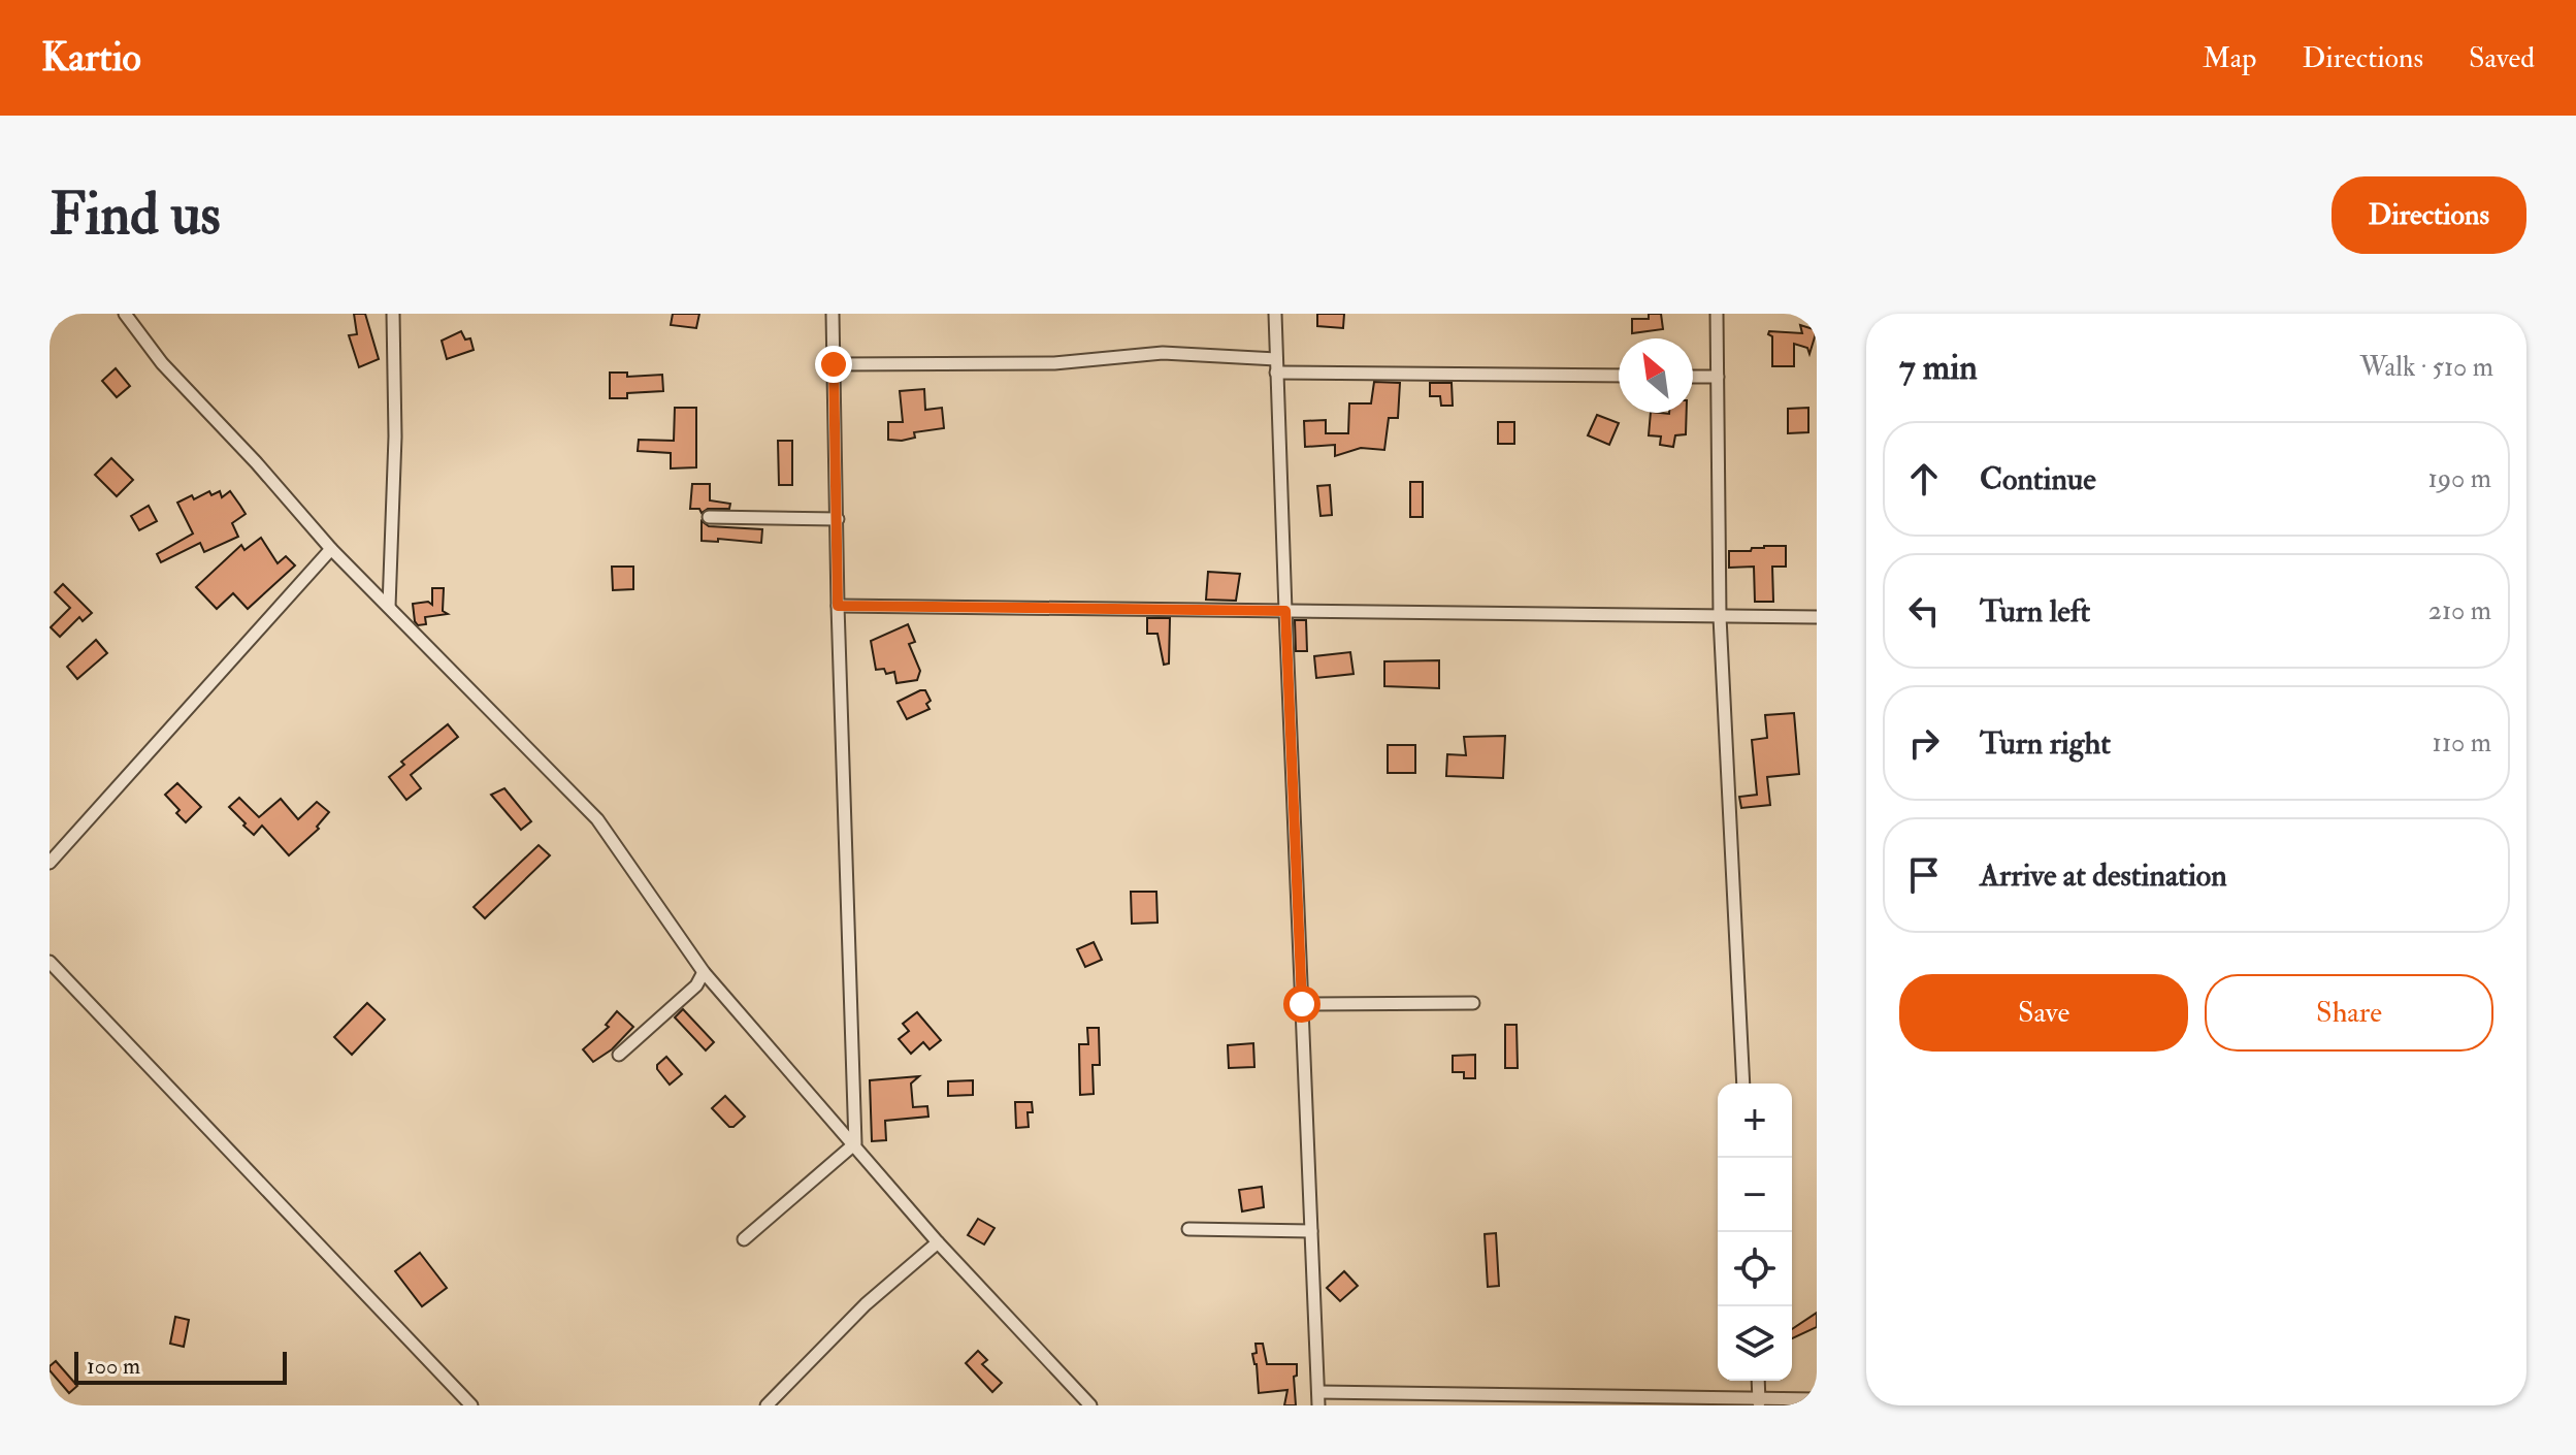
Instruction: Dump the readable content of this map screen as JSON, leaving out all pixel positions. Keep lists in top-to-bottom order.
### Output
{
  "scale_bar": "100 m",
  "north": "top left",
  "page": {
    "header": "Kartio",
    "nav": ["Map", "Directions", "Saved"],
    "buttons": [
      "Directions",
      ["Save", "Share"]
    ],
    "title": "Find us",
    "heading": ["7 min", "Walk · 510 m"],
    "list": [
      ["Continue", "190 m"],
      ["Turn left", "210 m"],
      ["Turn right", "110 m"],
      "Arrive at destination"
    ],
    "map_buttons": ["+", "−"],
    "scale": "100 m"
  }
}
